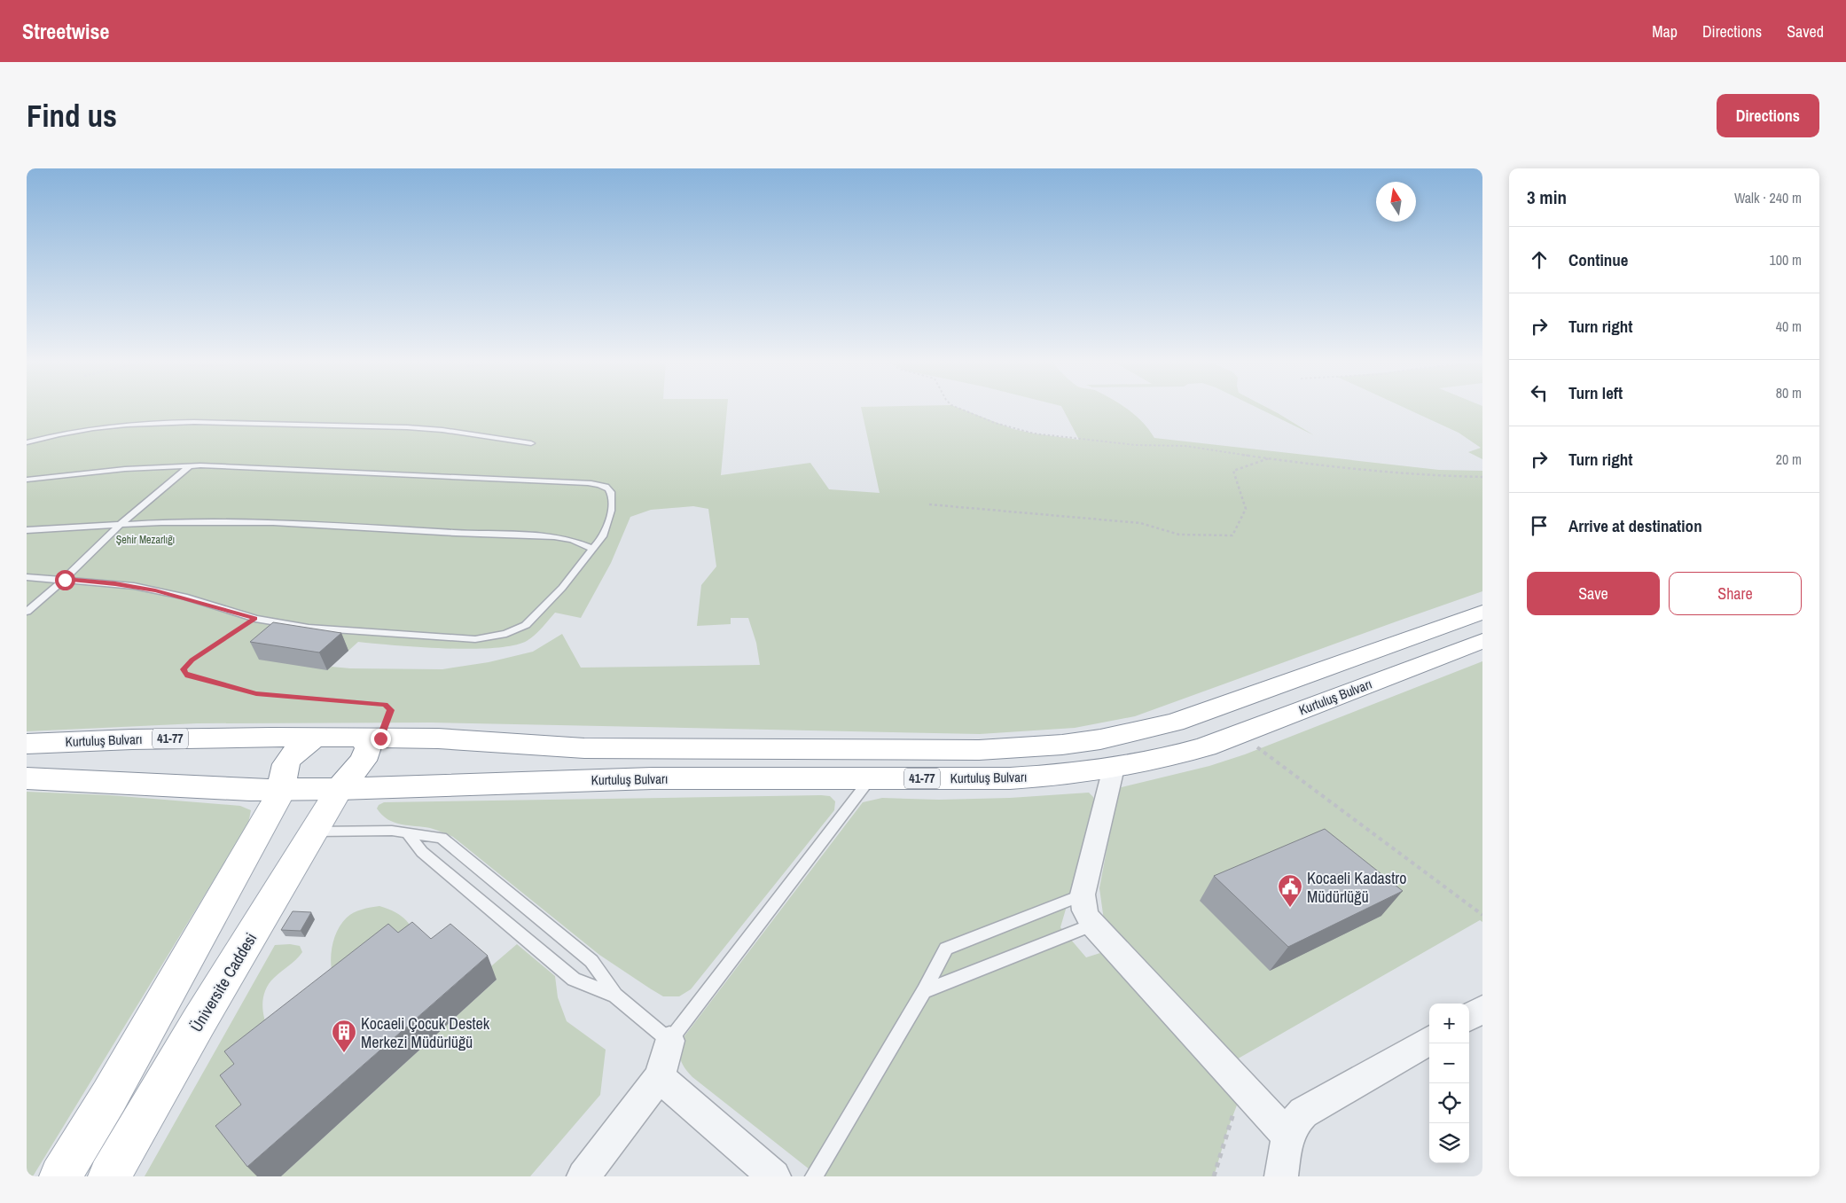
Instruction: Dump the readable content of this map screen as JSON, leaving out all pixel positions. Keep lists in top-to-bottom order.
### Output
{
  "streets": {
    "main road": ["Kurtuluş Bulvarı", "41-77", "Üniversite Caddesi"]
  },
  "crossings": [
    ["Kurtuluş Bulvarı", "41-77"],
    ["Kurtuluş Bulvarı", "Üniversite Caddesi"],
    ["41-77", "Üniversite Caddesi"]
  ],
  "parks": ["Şehir Mezarlığı"],
  "places": {
    "public building": ["Kocaeli Kadastro Müdürlüğü"],
    "building": ["Kocaeli Çocuk Destek Merkezi Müdürlüğü"]
  },
  "north": "top",
  "page": {
    "header": "Streetwise",
    "nav": ["Map", "Directions", "Saved"],
    "buttons": [
      "Directions",
      ["Save", "Share"]
    ],
    "title": "Find us",
    "heading": ["3 min", "Walk · 240 m"],
    "list": [
      ["Continue", "100 m"],
      ["Turn right", "40 m"],
      ["Turn left", "80 m"],
      ["Turn right", "20 m"],
      "Arrive at destination"
    ],
    "map_buttons": ["+", "−"]
  }
}
